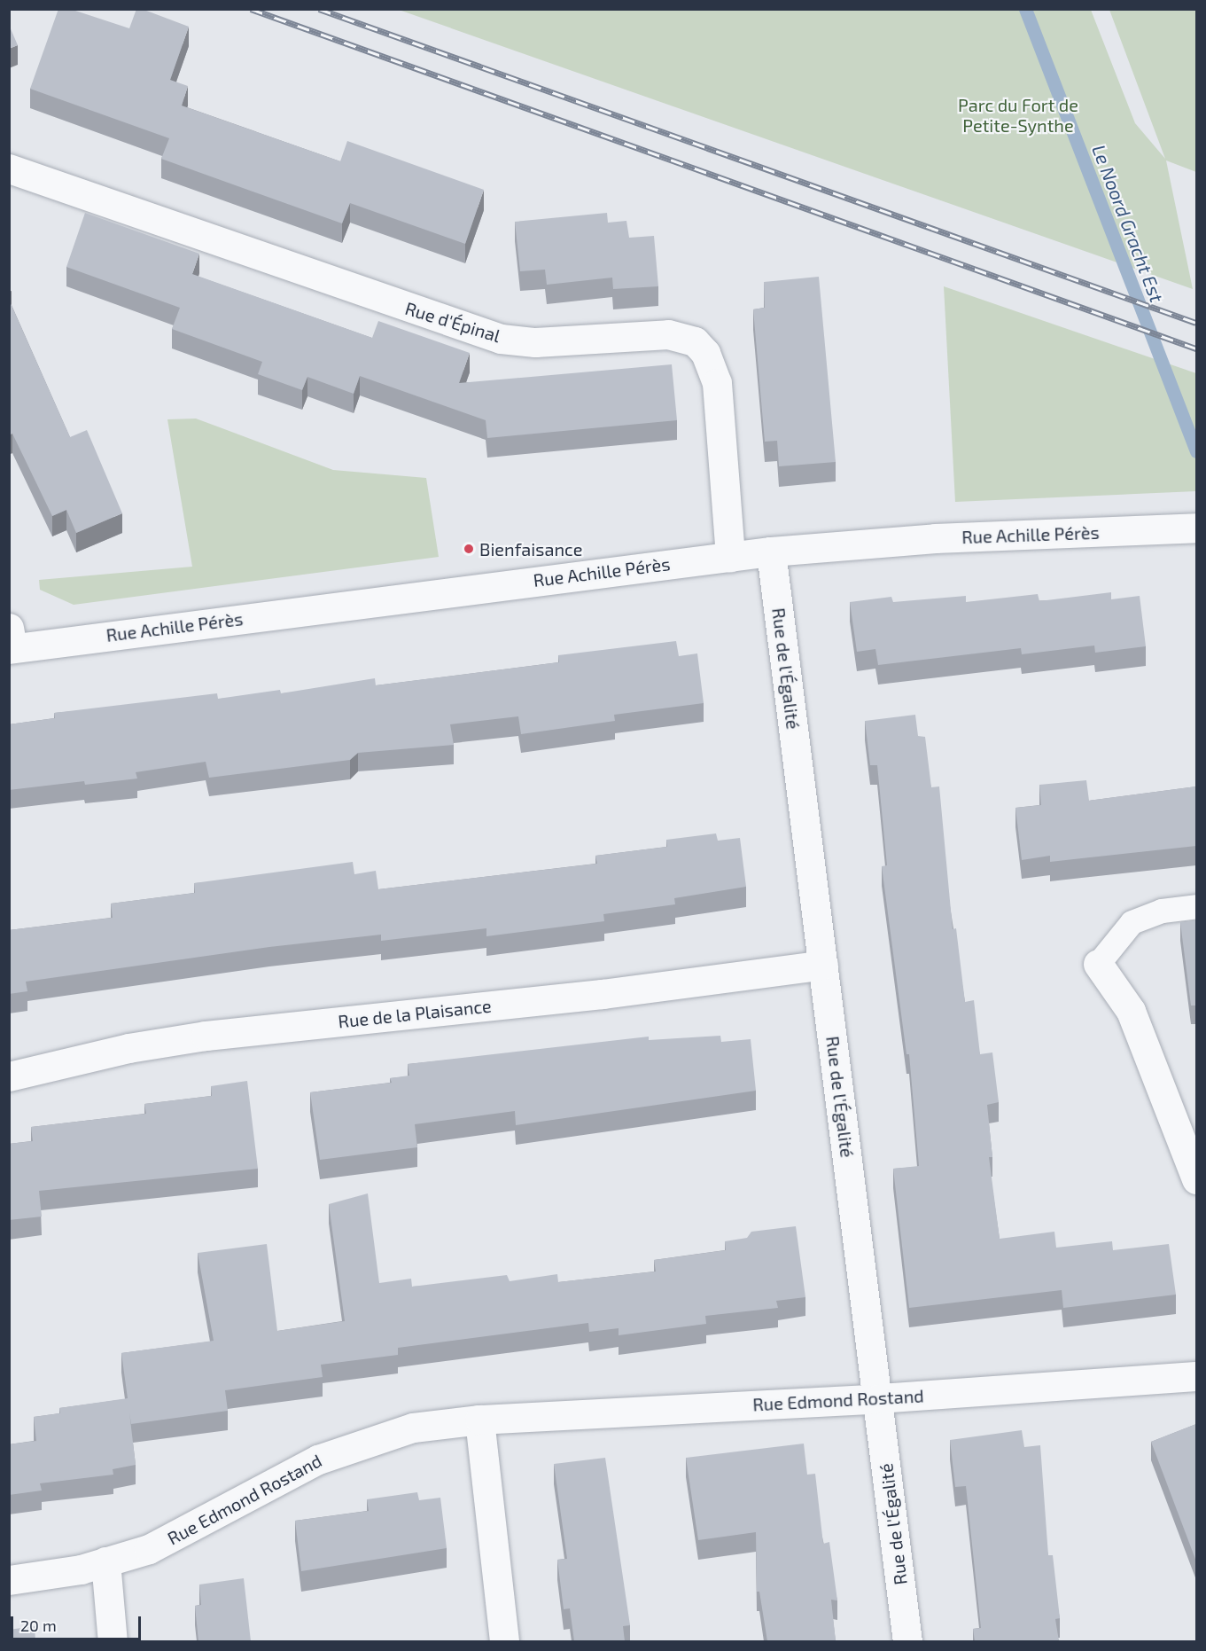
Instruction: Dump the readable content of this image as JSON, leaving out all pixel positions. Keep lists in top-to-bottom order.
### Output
{
  "streets": {
    "street": [
      "Rue d'Épinal",
      "Rue Achille Pérès",
      "Rue de l'Égalité",
      "Rue de la Plaisance",
      "Rue Edmond Rostand"
    ]
  },
  "crossings": [
    ["Rue d'Épinal", "Rue Achille Pérès"],
    ["Rue Achille Pérès", "Rue de l'Égalité"],
    ["Rue de l'Égalité", "Rue de la Plaisance"],
    ["Rue de l'Égalité", "Rue Edmond Rostand"]
  ],
  "water": ["Le Noord Gracht Est"],
  "parks": ["Parc du Fort de Petite-Synthe"],
  "places": ["Bienfaisance"],
  "scale_bar": "20 m"
}
